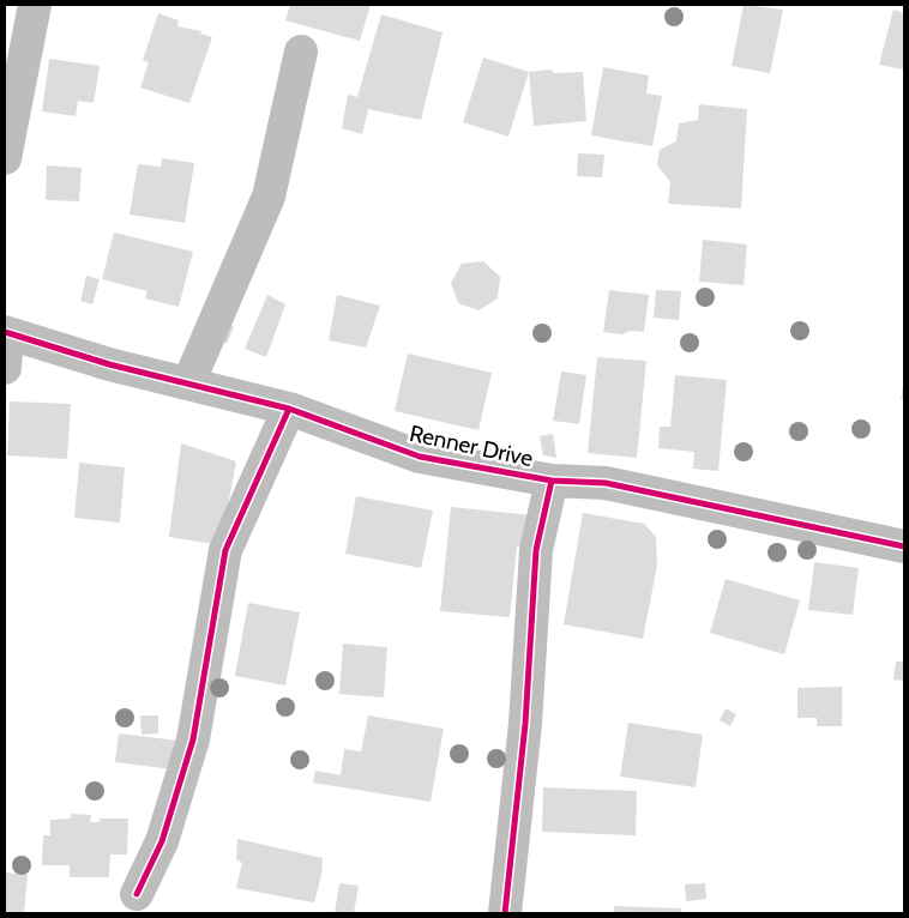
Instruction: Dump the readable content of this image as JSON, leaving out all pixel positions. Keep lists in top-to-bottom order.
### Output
{
  "streets": {
    "street": ["Renner Drive"]
  }
}
